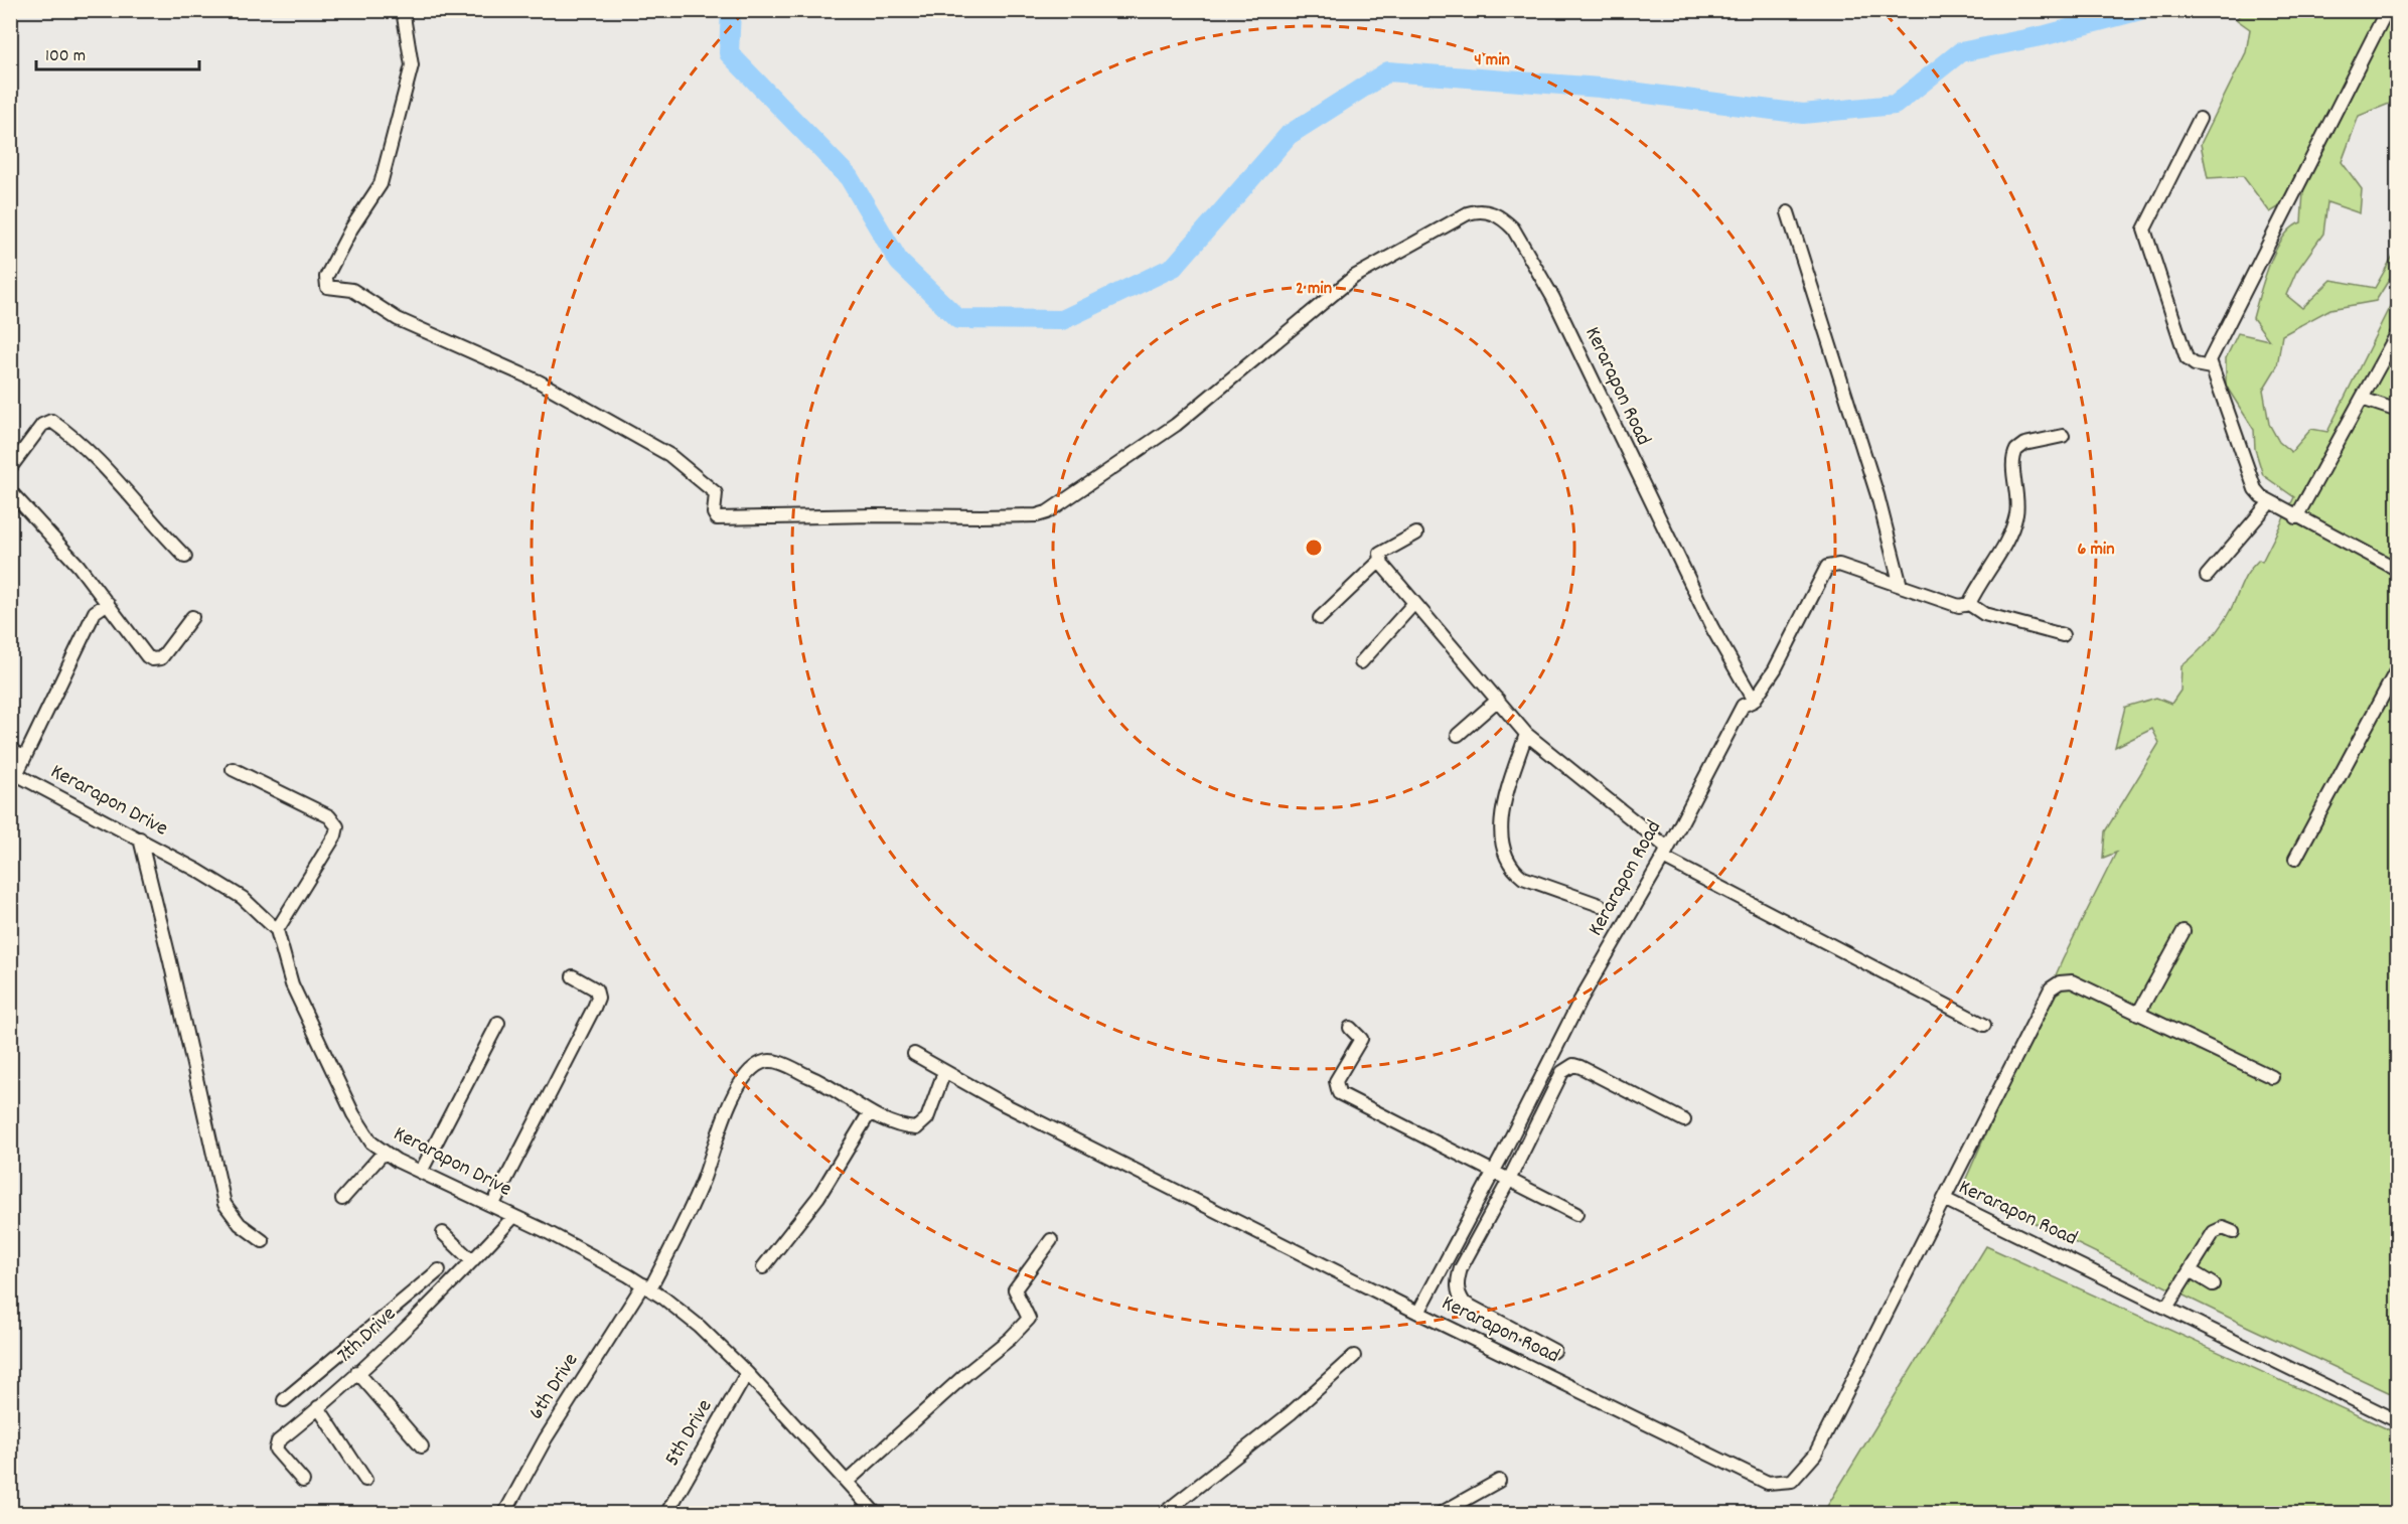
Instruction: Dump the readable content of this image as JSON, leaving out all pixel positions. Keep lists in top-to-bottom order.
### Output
{
  "streets": {
    "street": [
      "Kerarapon Road",
      "Kerarapon Drive",
      "7th Drive",
      "6th Drive",
      "5th Drive"
    ]
  },
  "crossings": [
    ["Kerarapon Drive", "7th Drive"],
    ["Kerarapon Drive", "6th Drive"],
    ["Kerarapon Drive", "5th Drive"]
  ],
  "scale_bar": "100 m",
  "rings": ["4 min", "2 min", "6 min"]
}
